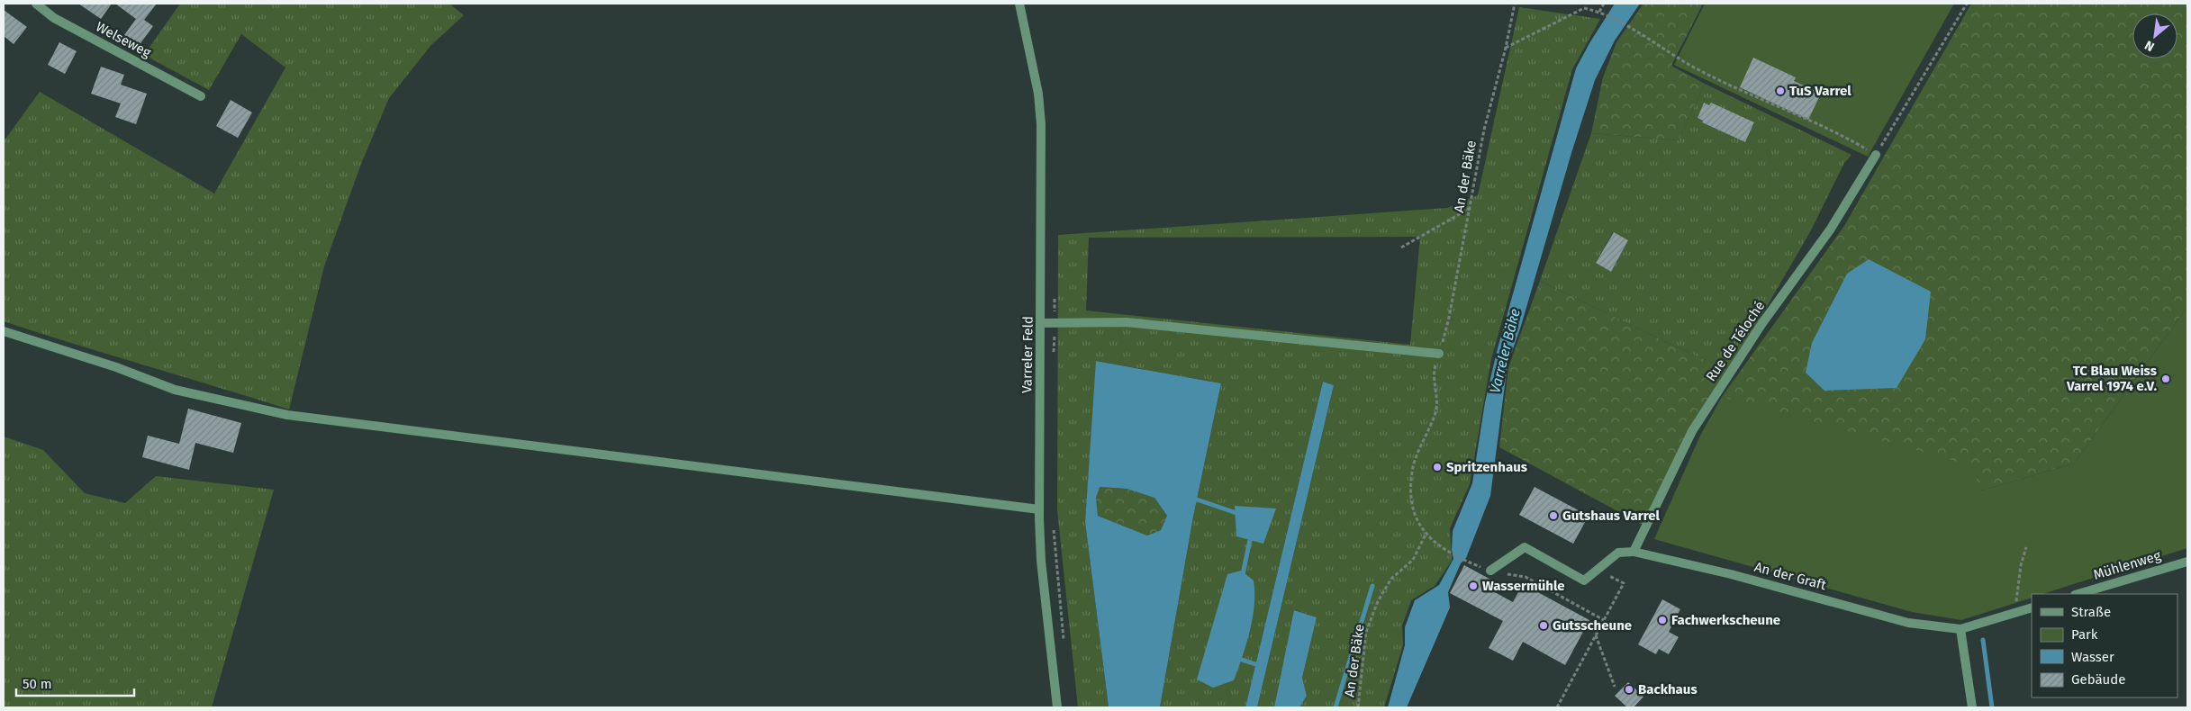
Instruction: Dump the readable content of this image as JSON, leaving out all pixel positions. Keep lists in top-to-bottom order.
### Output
{
  "streets": {
    "street": [
      "Welseweg",
      "Rue de Téloché",
      "Varreler Feld",
      "Mühlenweg",
      "An der Graft"
    ],
    "path": ["An der Bäke"]
  },
  "crossings": [
    ["Rue de Téloché", "An der Graft"]
  ],
  "water": ["Varreler Bäke"],
  "places": [
    "TuS Varrel",
    "TC Blau Weiss Varrel 1974 e.V.",
    "Spritzenhaus",
    "Gutshaus Varrel",
    "Wassermühle",
    "Fachwerkscheune",
    "Gutsscheune",
    "Backhaus"
  ],
  "legend": [
    "Straße",
    "Park",
    "Wasser",
    "Gebäude"
  ],
  "scale_bar": "50 m",
  "north": "bottom left"
}
